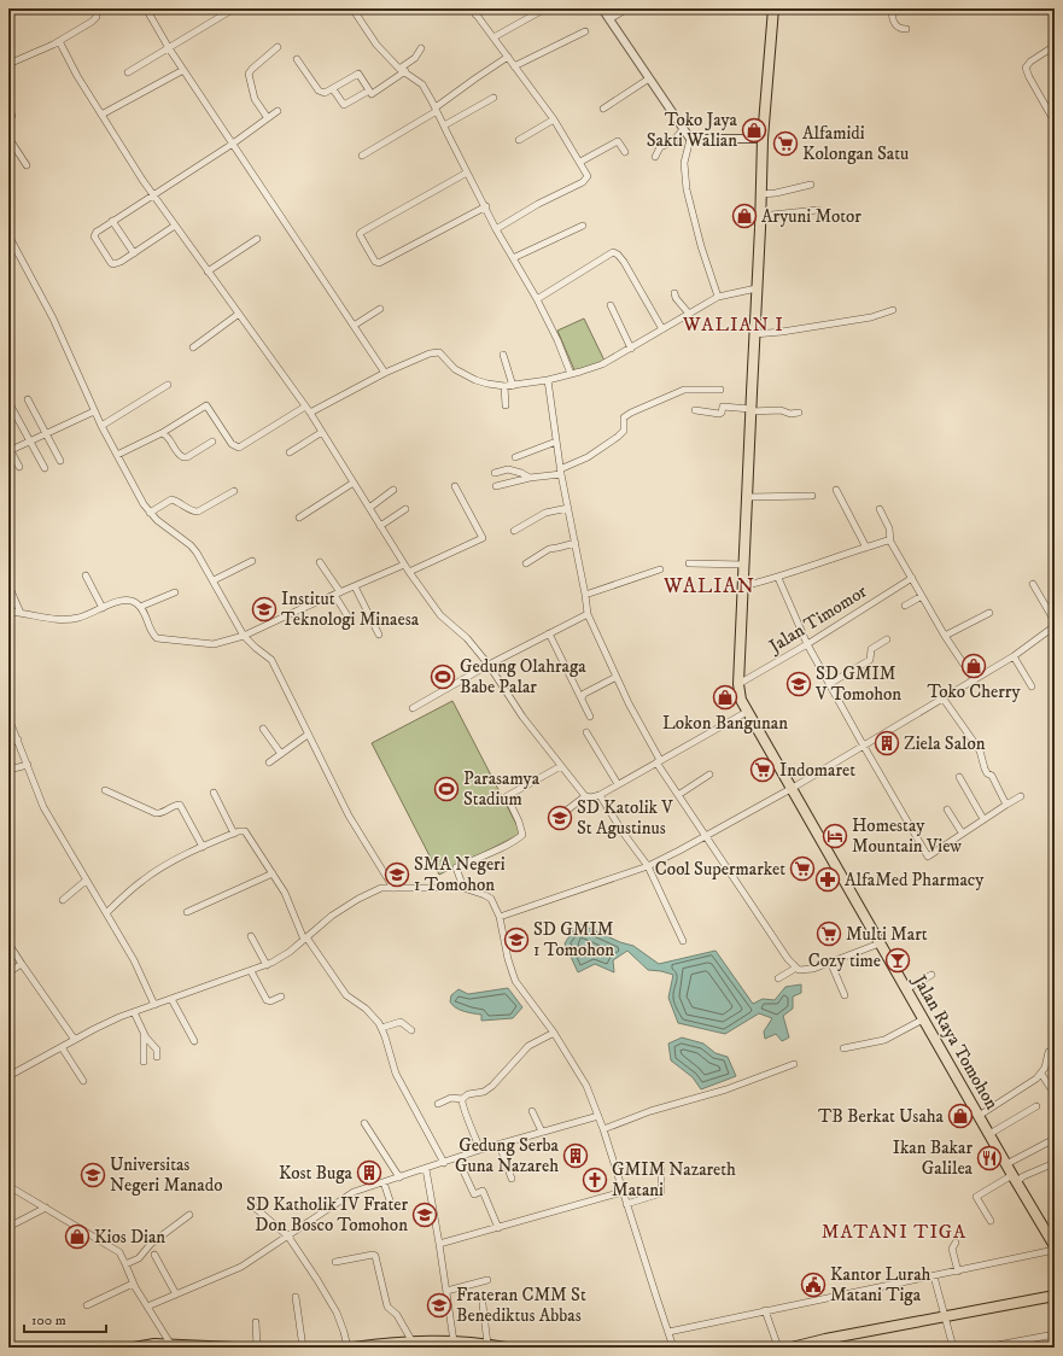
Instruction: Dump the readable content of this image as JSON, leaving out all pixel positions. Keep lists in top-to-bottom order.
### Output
{
  "streets": {
    "highway": ["Jalan Raya Tomohon"],
    "street": ["Jalan Timomor"]
  },
  "crossings": [
    ["Jalan Timomor", "Jalan Raya Tomohon"]
  ],
  "districts": ["WALIAN I", "WALIAN", "MATANI TIGA"],
  "places": {
    "shop": [
      "Toko Jaya Sakti Walian",
      "Aryuni Motor",
      "Toko Cherry",
      "Lokon Bangunan",
      "TB Berkat Usaha",
      "Kios Dian"
    ],
    "supermarket": [
      "Alfamidi Kolongan Satu",
      "Indomaret",
      "Cool Supermarket",
      "Multi Mart"
    ],
    "school or university": [
      "Institut Teknologi Minaesa",
      "SD GMIM V Tomohon",
      "SD Katolik V St Agustinus",
      "SMA Negeri 1 Tomohon",
      "SD GMIM 1 Tomohon",
      "Universitas Negeri Manado",
      "SD Katholik IV Frater Don Bosco Tomohon",
      "Frateran CMM St Benediktus Abbas"
    ],
    "sports": ["Gedung Olahraga Babe Palar", "Parasamya Stadium"],
    "building": ["Ziela Salon", "Gedung Serba Guna Nazareh", "Kost Buga"],
    "hotel": ["Homestay Mountain View"],
    "pharmacy": ["AlfaMed Pharmacy"],
    "bar": ["Cozy time"],
    "restaurant": ["Ikan Bakar Galilea"],
    "church": ["GMIM Nazareth Matani"],
    "public building": ["Kantor Lurah Matani Tiga"]
  },
  "scale_bar": "100 m"
}
